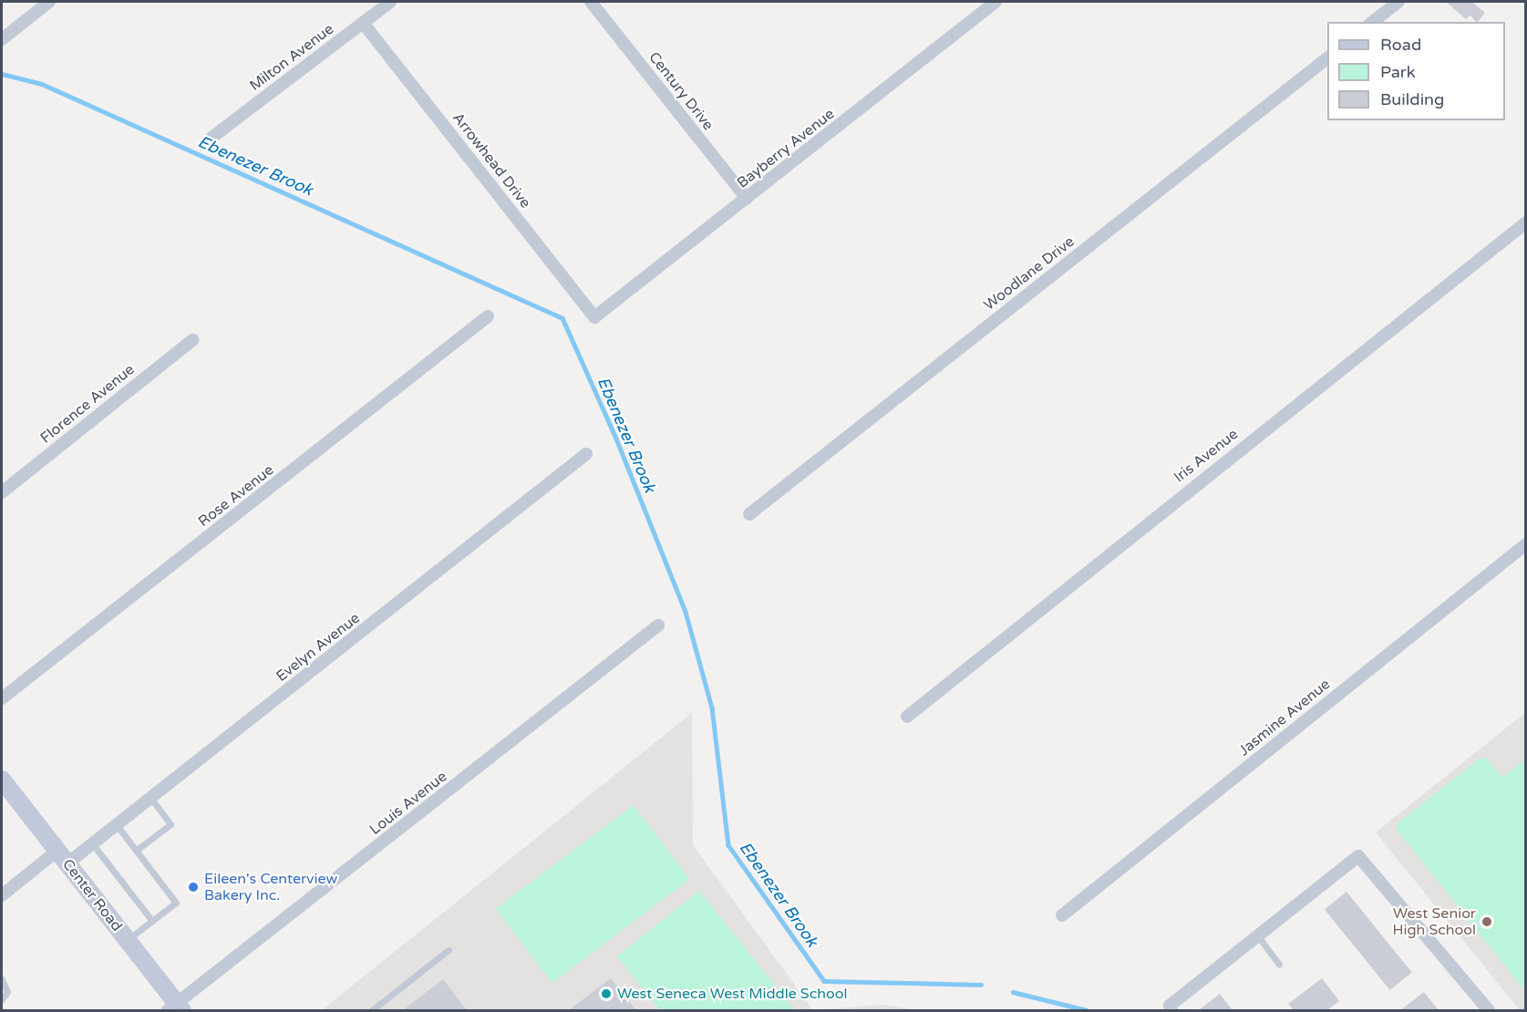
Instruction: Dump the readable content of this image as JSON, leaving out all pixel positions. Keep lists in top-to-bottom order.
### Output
{
  "streets": {
    "main road": ["Center Road"],
    "street": [
      "Milton Avenue",
      "Century Drive",
      "Bayberry Avenue",
      "Arrowhead Drive",
      "Woodlane Drive",
      "Florence Avenue",
      "Iris Avenue",
      "Rose Avenue",
      "Evelyn Avenue",
      "Jasmine Avenue",
      "Louis Avenue"
    ]
  },
  "crossings": [
    ["Milton Avenue", "Arrowhead Drive"],
    ["Century Drive", "Bayberry Avenue"],
    ["Bayberry Avenue", "Arrowhead Drive"],
    ["Evelyn Avenue", "Center Road"],
    ["Louis Avenue", "Center Road"]
  ],
  "water": ["Ebenezer Brook"],
  "places": ["Eileen's Centerview Bakery Inc.", "West Senior High School", "West Seneca West Middle School"],
  "legend": ["Road", "Park", "Building"]
}
